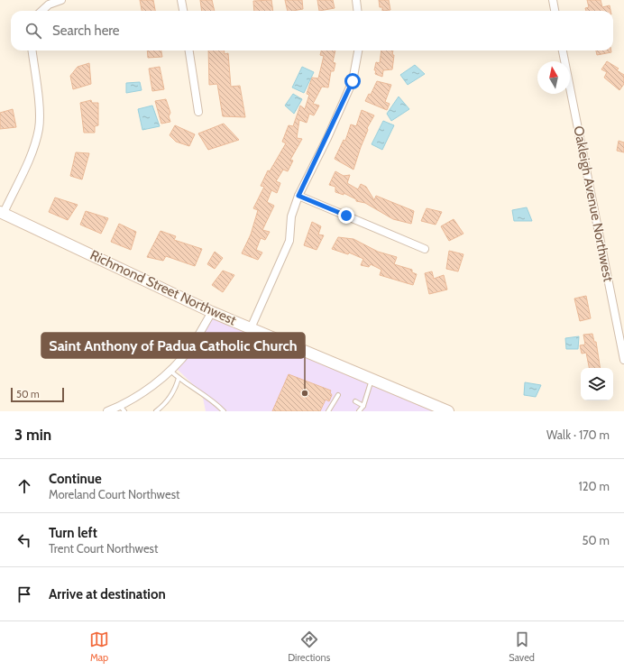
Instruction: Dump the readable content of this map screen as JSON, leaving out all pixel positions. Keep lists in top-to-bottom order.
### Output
{
  "streets": {
    "street": ["Oakleigh Avenue Northwest", "Richmond Street Northwest"]
  },
  "places": ["Saint Anthony of Padua Catholic Church"],
  "scale_bar": "50 m",
  "north": "top",
  "page": {
    "search": "Search here",
    "scale": "50 m",
    "heading": ["3 min", "Walk · 170 m"],
    "list": [
      ["Continue", "Moreland Court Northwest", "120 m"],
      ["Turn left", "Trent Court Northwest", "50 m"],
      "Arrive at destination"
    ],
    "nav": ["Map", "Directions", "Saved"]
  }
}
